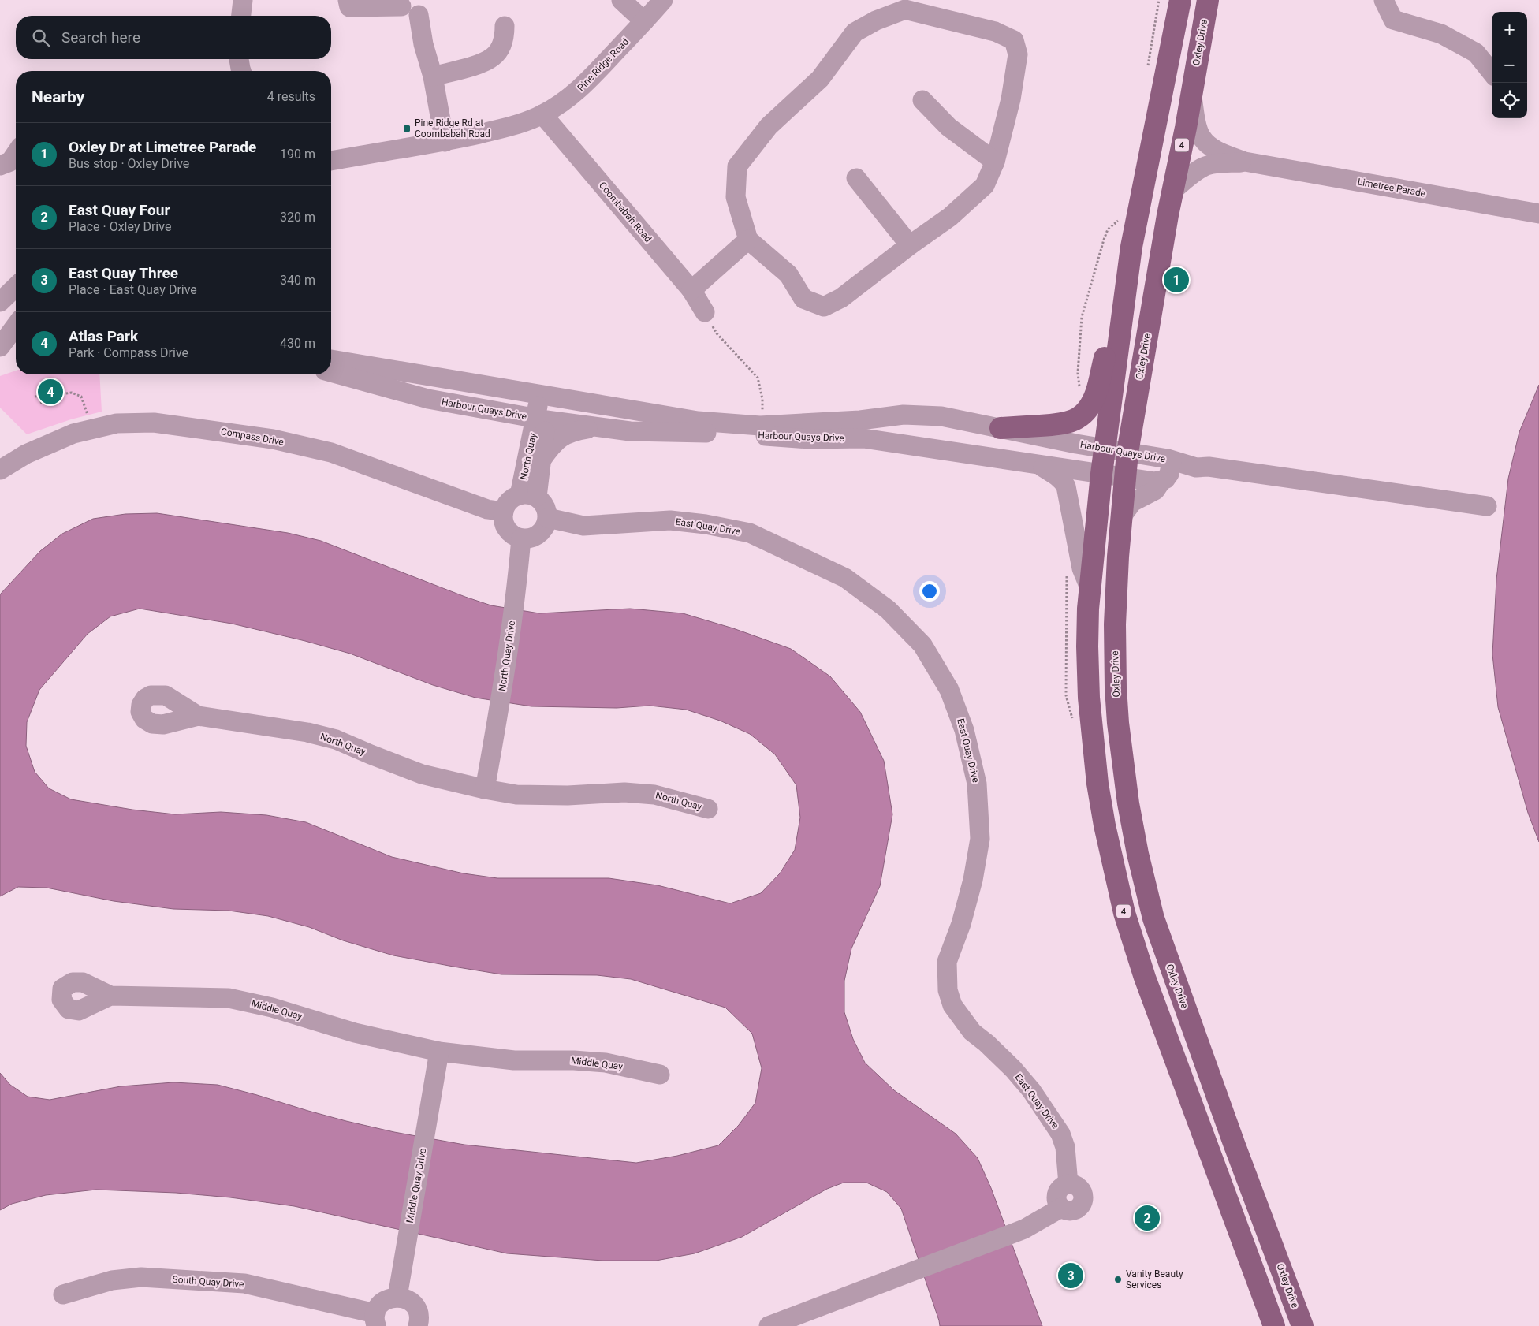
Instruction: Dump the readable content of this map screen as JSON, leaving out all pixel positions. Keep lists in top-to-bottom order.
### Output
{
  "streets": {
    "main road": ["Oxley Drive", "4"],
    "street": [
      "Pine Ridge Road",
      "Limetree Parade",
      "Coombabah Road",
      "Harbour Quays Drive",
      "Compass Drive",
      "North Quay",
      "East Quay Drive",
      "North Quay Drive",
      "Middle Quay",
      "Middle Quay Drive",
      "South Quay Drive"
    ]
  },
  "crossings": [
    ["Oxley Drive", "Limetree Parade"],
    ["Oxley Drive", "Harbour Quays Drive"],
    ["Pine Ridge Road", "Coombabah Road"],
    ["4", "Harbour Quays Drive"],
    ["Harbour Quays Drive", "North Quay"],
    ["Compass Drive", "North Quay"],
    ["Compass Drive", "East Quay Drive"],
    ["Compass Drive", "North Quay Drive"],
    ["North Quay", "East Quay Drive"],
    ["North Quay", "North Quay Drive"],
    ["East Quay Drive", "North Quay Drive"],
    ["Middle Quay", "Middle Quay Drive"]
  ],
  "places": {
    "transit": ["Pine Ridge Rd at Coombabah Road"],
    "other": ["Vanity Beauty Services"]
  },
  "page": {
    "map_buttons": ["+", "−"],
    "search": "Search here",
    "heading": ["Nearby", "4 results"],
    "list": [
      {
        "mark": "1",
        "name": "Oxley Dr at Limetree Parade",
        "note": "Bus stop · Oxley Drive",
        "value": "190 m"
      },
      {
        "mark": "2",
        "name": "East Quay Four",
        "note": "Place · Oxley Drive",
        "value": "320 m"
      },
      {
        "mark": "3",
        "name": "East Quay Three",
        "note": "Place · East Quay Drive",
        "value": "340 m"
      },
      {
        "mark": "4",
        "name": "Atlas Park",
        "note": "Park · Compass Drive",
        "value": "430 m"
      }
    ],
    "pins": [
      "1",
      "4",
      "2",
      "3"
    ]
  }
}
